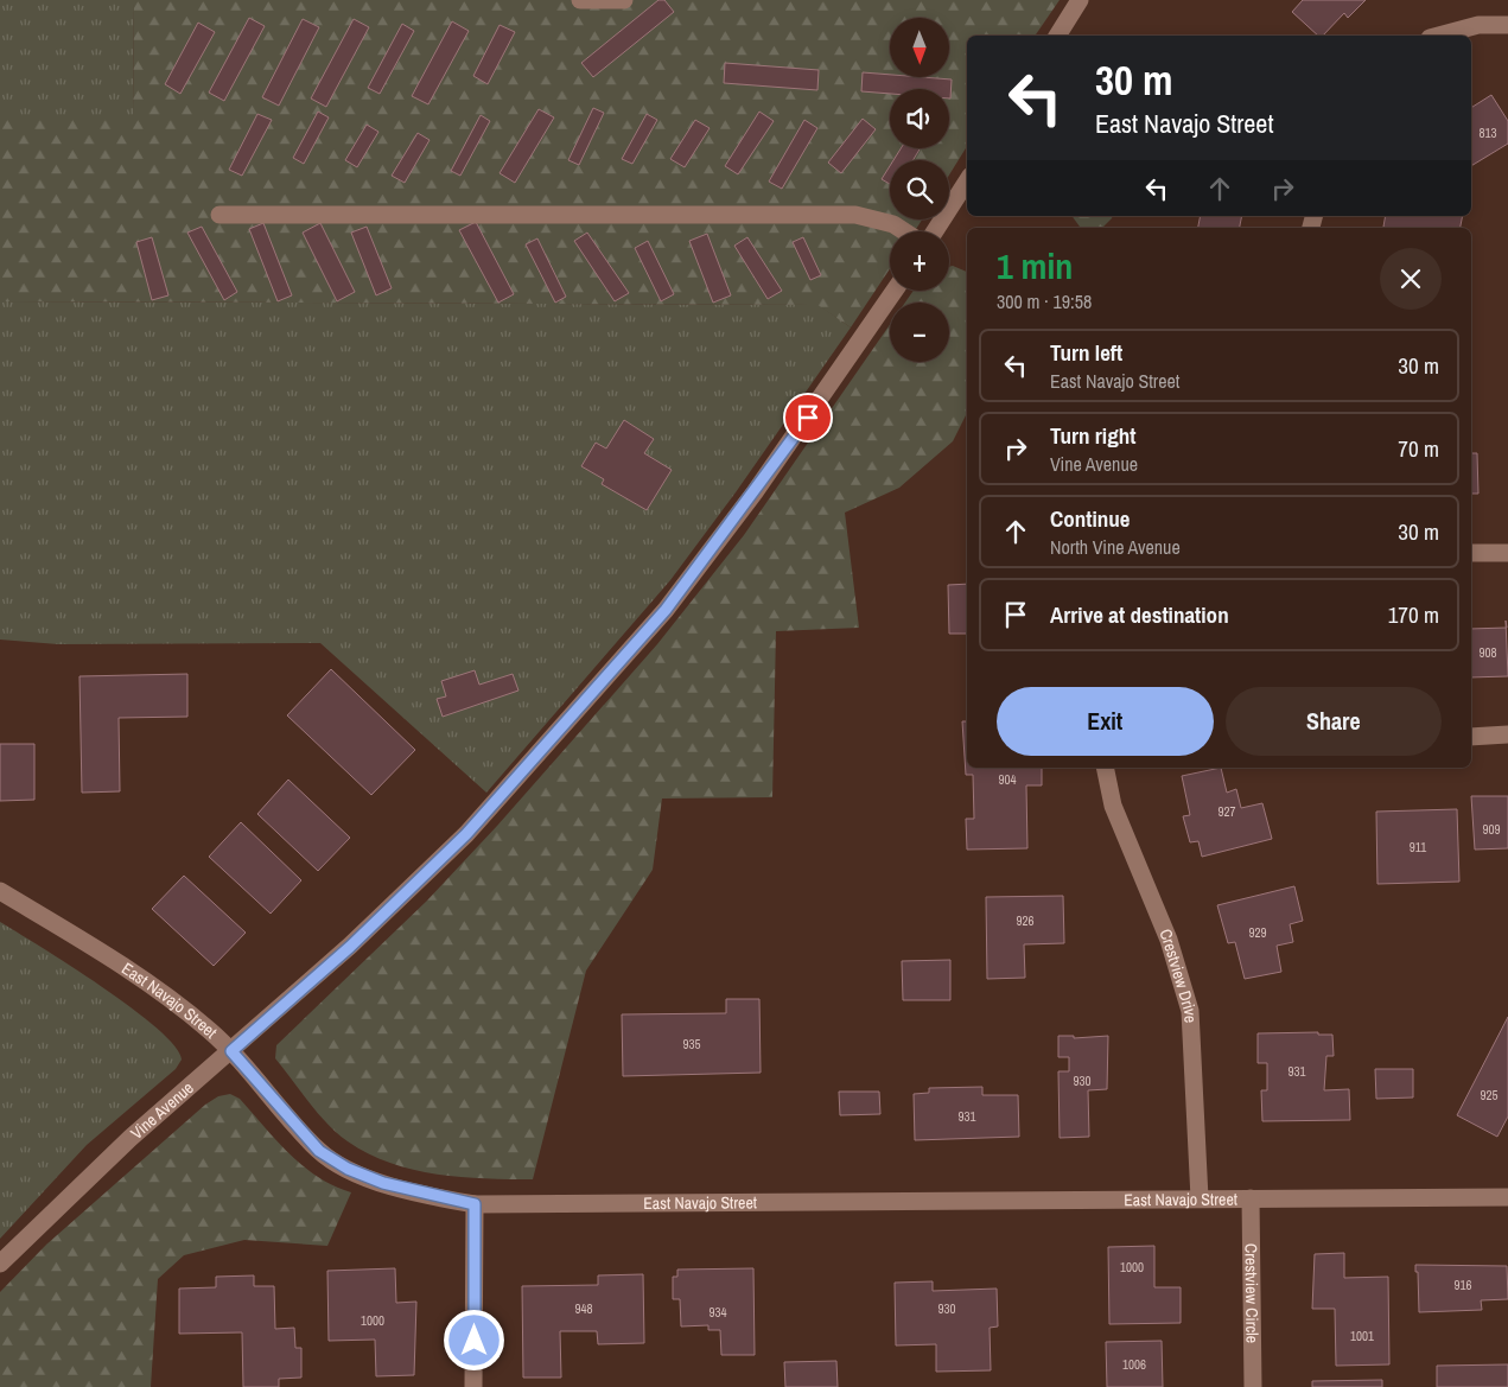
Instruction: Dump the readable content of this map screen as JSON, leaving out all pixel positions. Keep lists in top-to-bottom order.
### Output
{
  "streets": {
    "street": [
      "Crestview Drive",
      "East Navajo Street",
      "Vine Avenue",
      "Crestview Circle"
    ]
  },
  "crossings": [
    ["Crestview Drive", "East Navajo Street"],
    ["East Navajo Street", "Vine Avenue"],
    ["East Navajo Street", "Crestview Circle"]
  ],
  "house_numbers": [
    "813",
    "908",
    "904",
    "927",
    "909",
    "911",
    "926",
    "929",
    "935",
    "931",
    "930",
    "925",
    "931",
    "1000",
    "916",
    "948",
    "930",
    "934",
    "1000",
    "1001",
    "1006"
  ],
  "north": "bottom",
  "page": {
    "map_buttons": ["+", "−"],
    "turn": ["30 m", "East Navajo Street"],
    "heading": ["1 min", "300 m · 19:58"],
    "list": [
      {
        "name": "Turn left",
        "note": "East Navajo Street",
        "value": "30 m"
      },
      {
        "name": "Turn right",
        "note": "Vine Avenue",
        "value": "70 m"
      },
      {
        "name": "Continue",
        "note": "North Vine Avenue",
        "value": "30 m"
      },
      {
        "name": "Arrive at destination",
        "value": "170 m"
      }
    ],
    "buttons": ["Exit", "Share"]
  }
}
